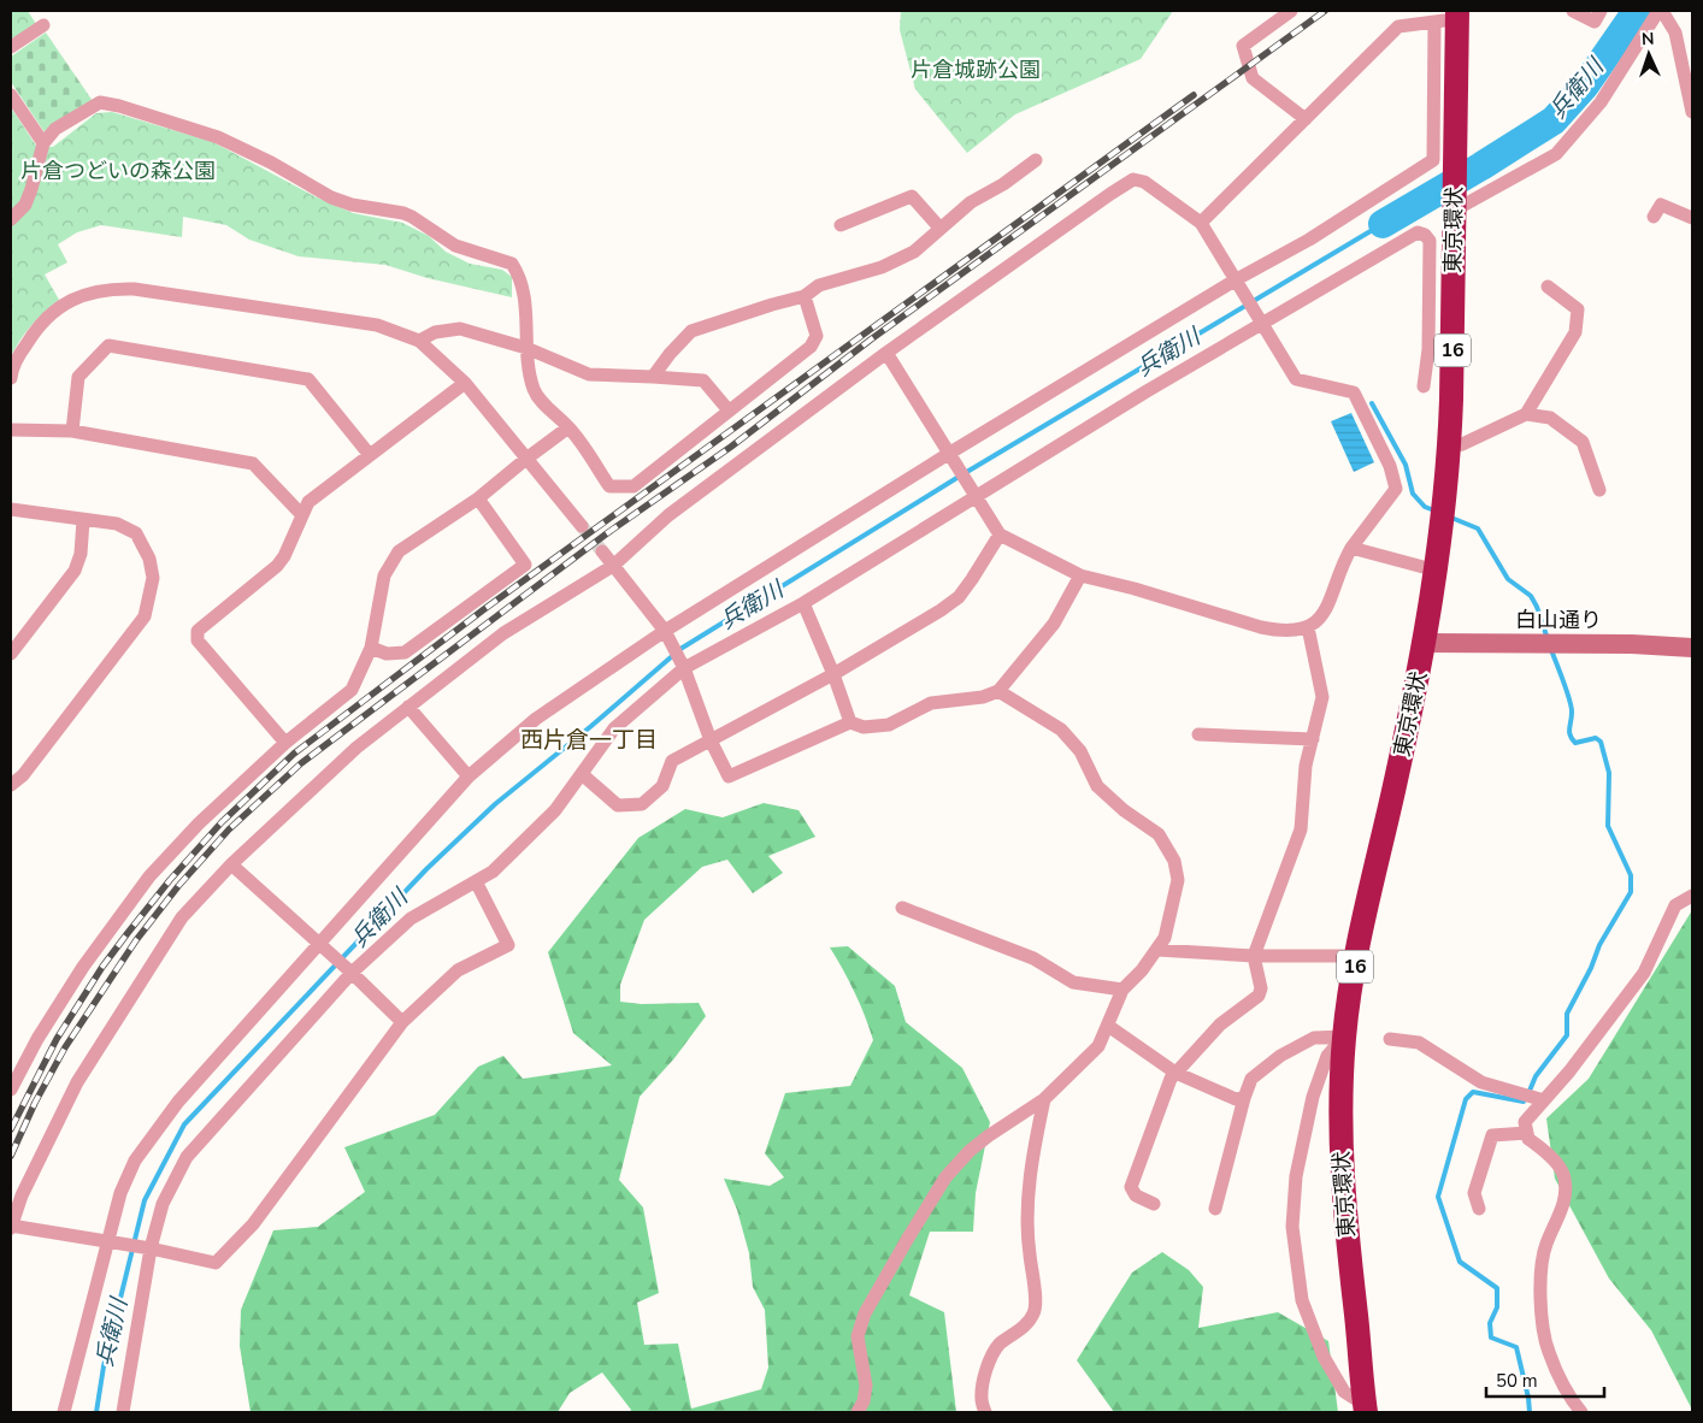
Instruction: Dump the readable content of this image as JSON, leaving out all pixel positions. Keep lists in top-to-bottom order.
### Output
{
  "streets": {
    "highway": ["東京環状", "16"],
    "street": ["白山通り"]
  },
  "crossings": [
    ["東京環状", "白山通り"]
  ],
  "districts": ["西片倉一丁目"],
  "water": ["兵衛川"],
  "parks": ["片倉城跡公園", "片倉つどいの森公園"],
  "scale_bar": "50 m",
  "north": "top"
}
